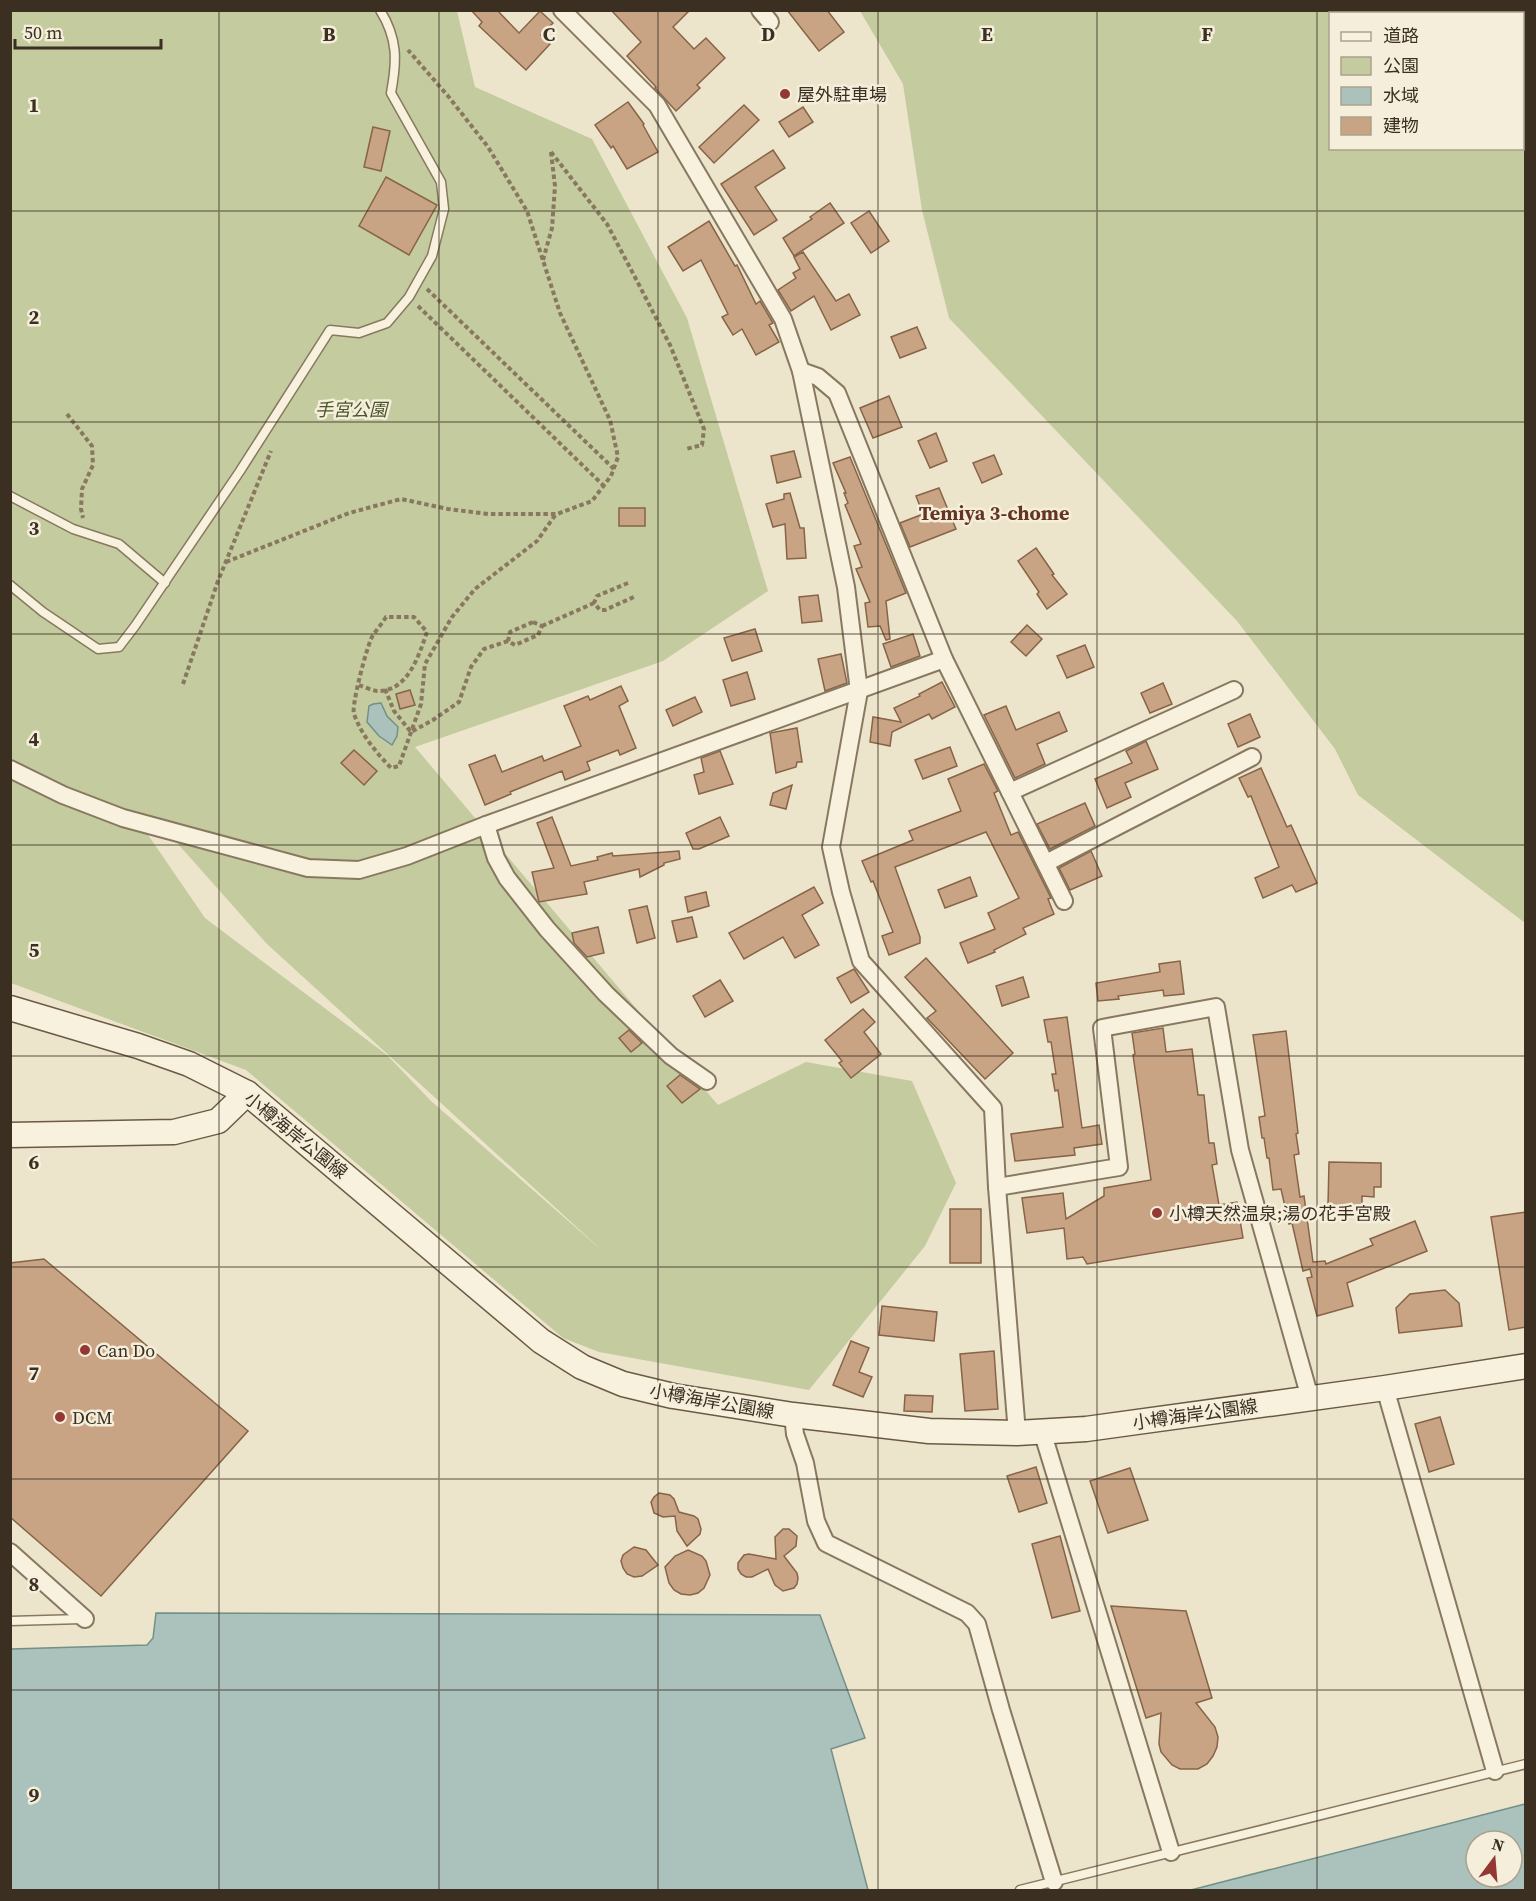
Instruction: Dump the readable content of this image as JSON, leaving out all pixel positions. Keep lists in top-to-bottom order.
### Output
{
  "streets": {
    "main road": ["小樽海岸公園線"]
  },
  "districts": ["Temiya 3-chome"],
  "parks": ["手宮公園"],
  "places": [
    "屋外駐車場",
    "小樽天然温泉;湯の花手宮殿",
    "Can Do",
    "DCM"
  ],
  "legend": [
    "道路",
    "公園",
    "水域",
    "建物"
  ],
  "scale_bar": "50 m",
  "north": "top",
  "grid": {
    "columns": [
      "B",
      "C",
      "D",
      "E",
      "F"
    ],
    "rows": [
      "1",
      "2",
      "3",
      "4",
      "5",
      "6",
      "7",
      "8",
      "9"
    ]
  }
}
